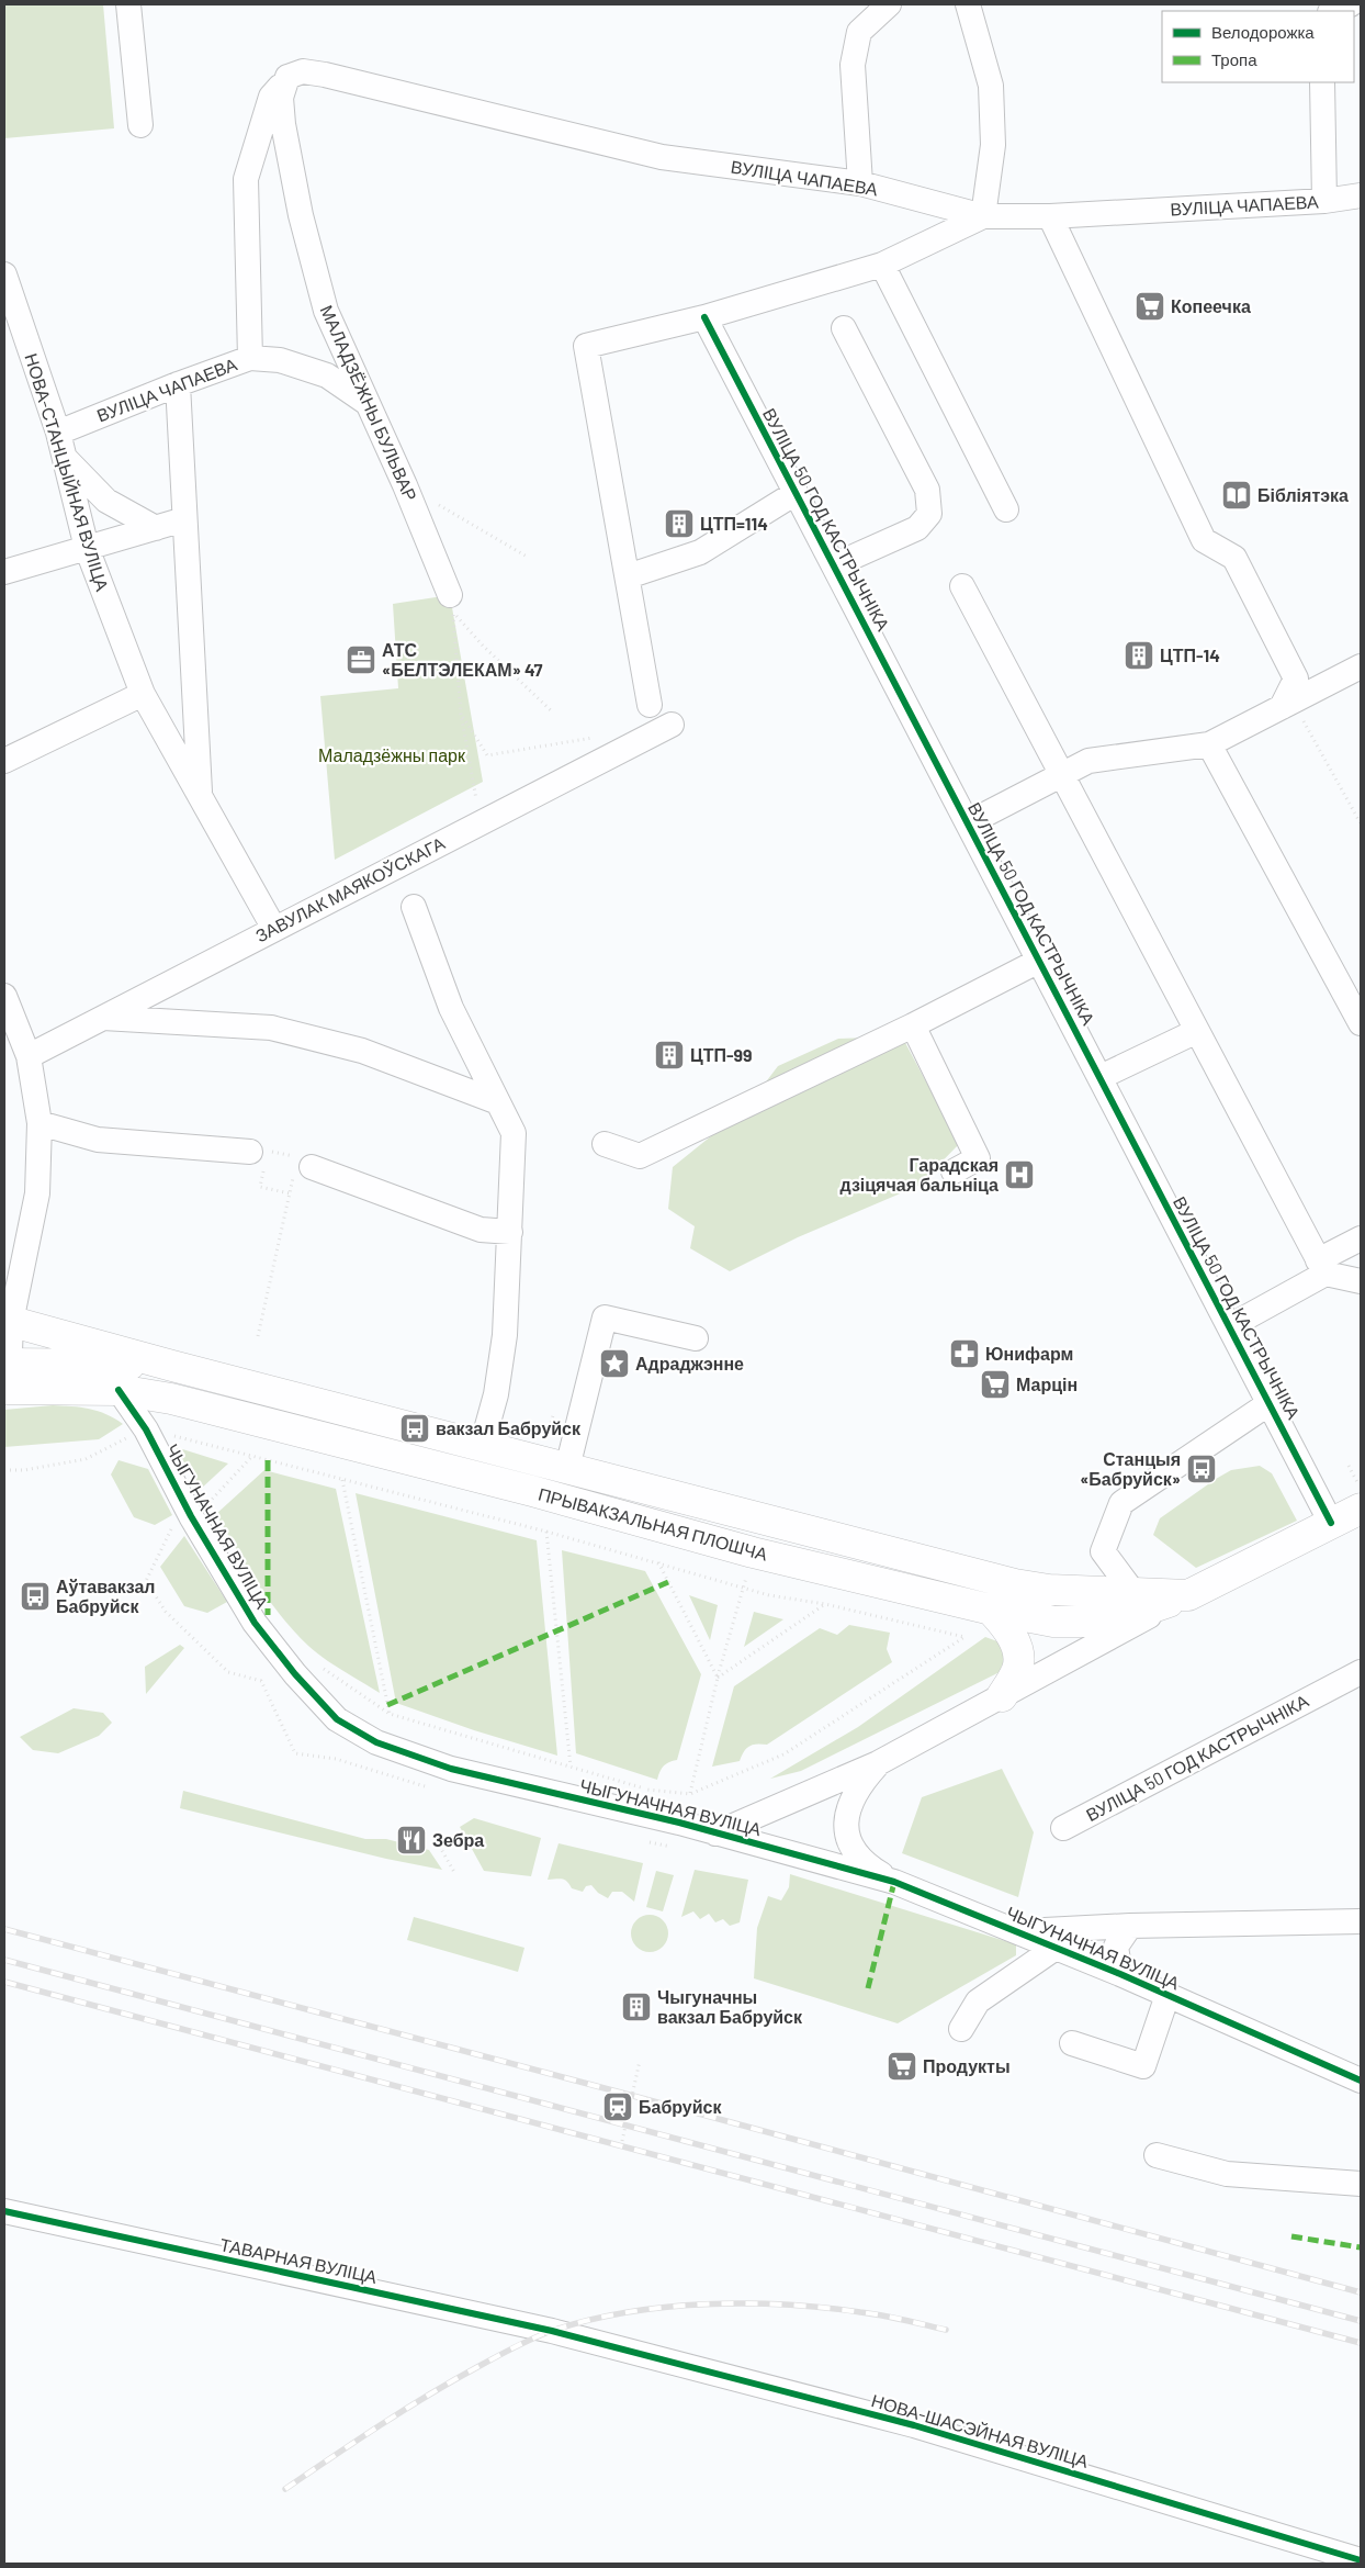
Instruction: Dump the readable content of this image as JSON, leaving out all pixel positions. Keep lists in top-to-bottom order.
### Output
{
  "streets": {
    "main road": ["ПРЫВАКЗАЛЬНАЯ ПЛОШЧА"],
    "street": [
      "ВУЛІЦА ЧАПАЕВА",
      "МАЛАДЗЁЖНЫ БУЛЬВАР",
      "НОВА-СТАНЦЫЙНАЯ ВУЛІЦА",
      "ВУЛІЦА 50 ГОД КАСТРЫЧНІКА",
      "ЗАВУЛАК МАЯКОЎСКАГА",
      "ЧЫГУНАЧНАЯ ВУЛІЦА",
      "ТАВАРНАЯ ВУЛІЦА",
      "НОВА-ШАСЭЙНАЯ ВУЛІЦА"
    ]
  },
  "crossings": [
    ["ВУЛІЦА ЧАПАЕВА", "МАЛАДЗЁЖНЫ БУЛЬВАР"],
    ["ВУЛІЦА ЧАПАЕВА", "НОВА-СТАНЦЫЙНАЯ ВУЛІЦА"],
    ["НОВА-СТАНЦЫЙНАЯ ВУЛІЦА", "ЗАВУЛАК МАЯКОЎСКАГА"],
    ["ВУЛІЦА 50 ГОД КАСТРЫЧНІКА", "ПРЫВАКЗАЛЬНАЯ ПЛОШЧА"],
    ["ПРЫВАКЗАЛЬНАЯ ПЛОШЧА", "ЧЫГУНАЧНАЯ ВУЛІЦА"],
    ["ТАВАРНАЯ ВУЛІЦА", "НОВА-ШАСЭЙНАЯ ВУЛІЦА"]
  ],
  "parks": ["Маладзёжны парк"],
  "places": {
    "supermarket": ["Копеечка", "Марцін", "Продукты"],
    "library": ["Бібліятэка"],
    "building": [
      "ЦТП=114",
      "ЦТП-14",
      "ЦТП-99",
      "Чыгуначны вакзал Бабруйск"
    ],
    "office": ["АТС «БЕЛТЭЛЕКАМ» 47"],
    "hospital": ["Гарадская дзіцячая бальніца"],
    "pharmacy": ["Юнифарм"],
    "place": ["Адраджэнне"],
    "bus stop": ["вакзал Бабруйск", "Станцыя «Бабруйск»", "Аўтавакзал Бабруйск"],
    "restaurant": ["Зебра"],
    "station": ["Бабруйск"]
  },
  "legend": ["Велодорожка", "Тропа"]
}
